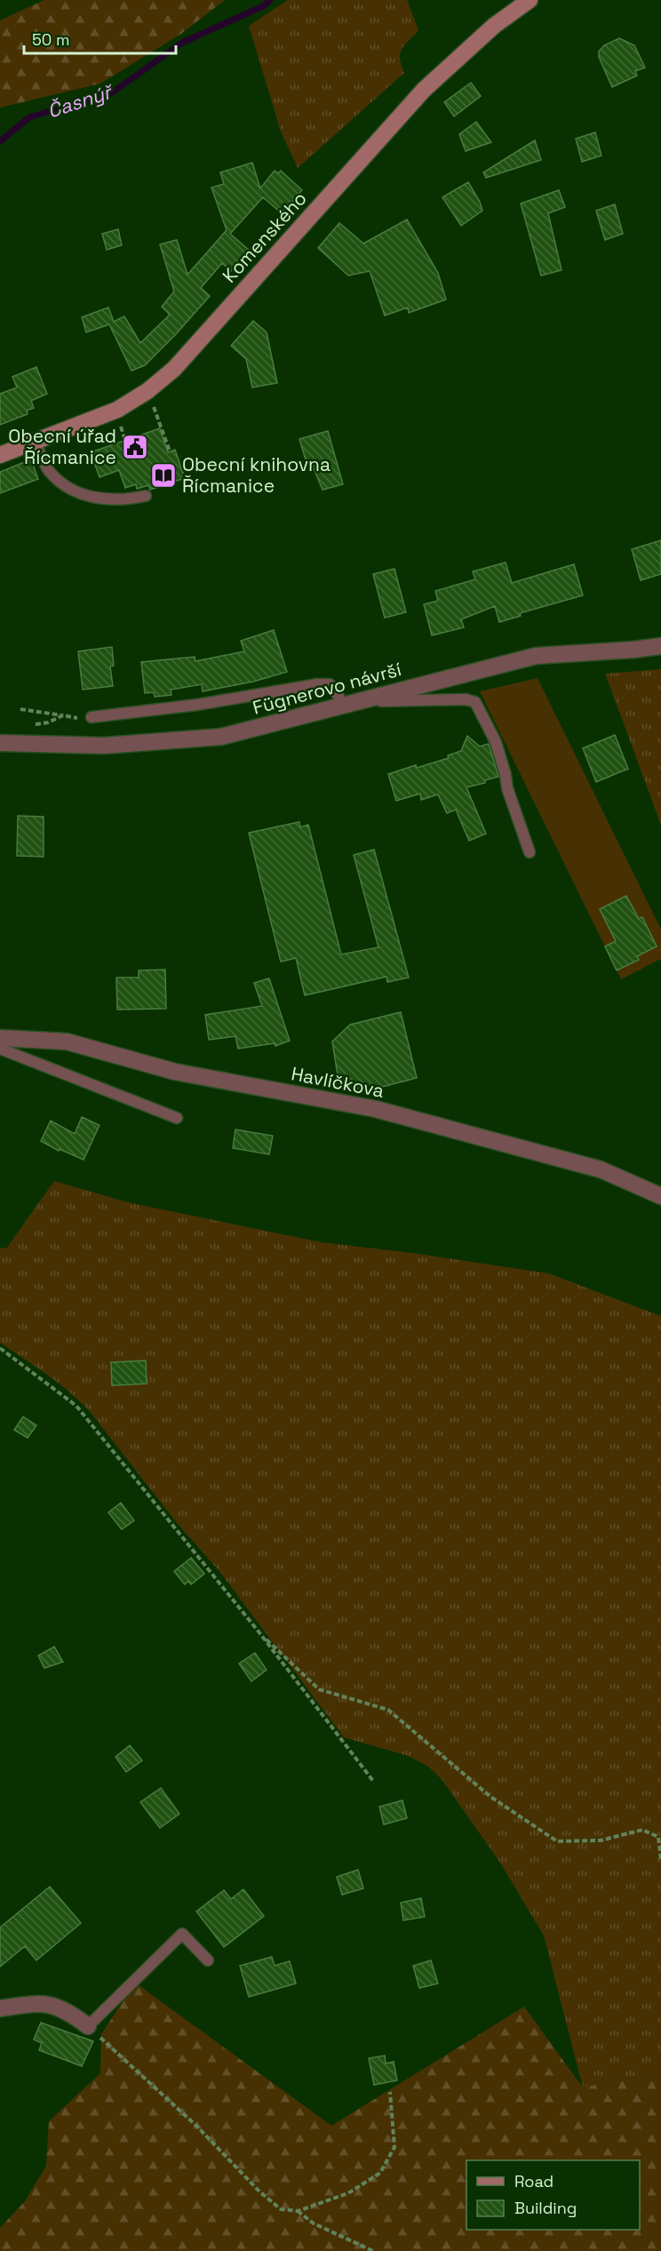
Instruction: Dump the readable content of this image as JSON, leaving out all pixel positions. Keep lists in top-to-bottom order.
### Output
{
  "streets": {
    "main road": ["Komenského"],
    "street": ["Fügnerovo návrší", "Havlíčkova"]
  },
  "water": ["Časnýř"],
  "places": {
    "public building": ["Obecní úřad Řícmanice"],
    "library": ["Obecní knihovna Řícmanice"]
  },
  "legend": ["Road", "Building"],
  "scale_bar": "50 m"
}
